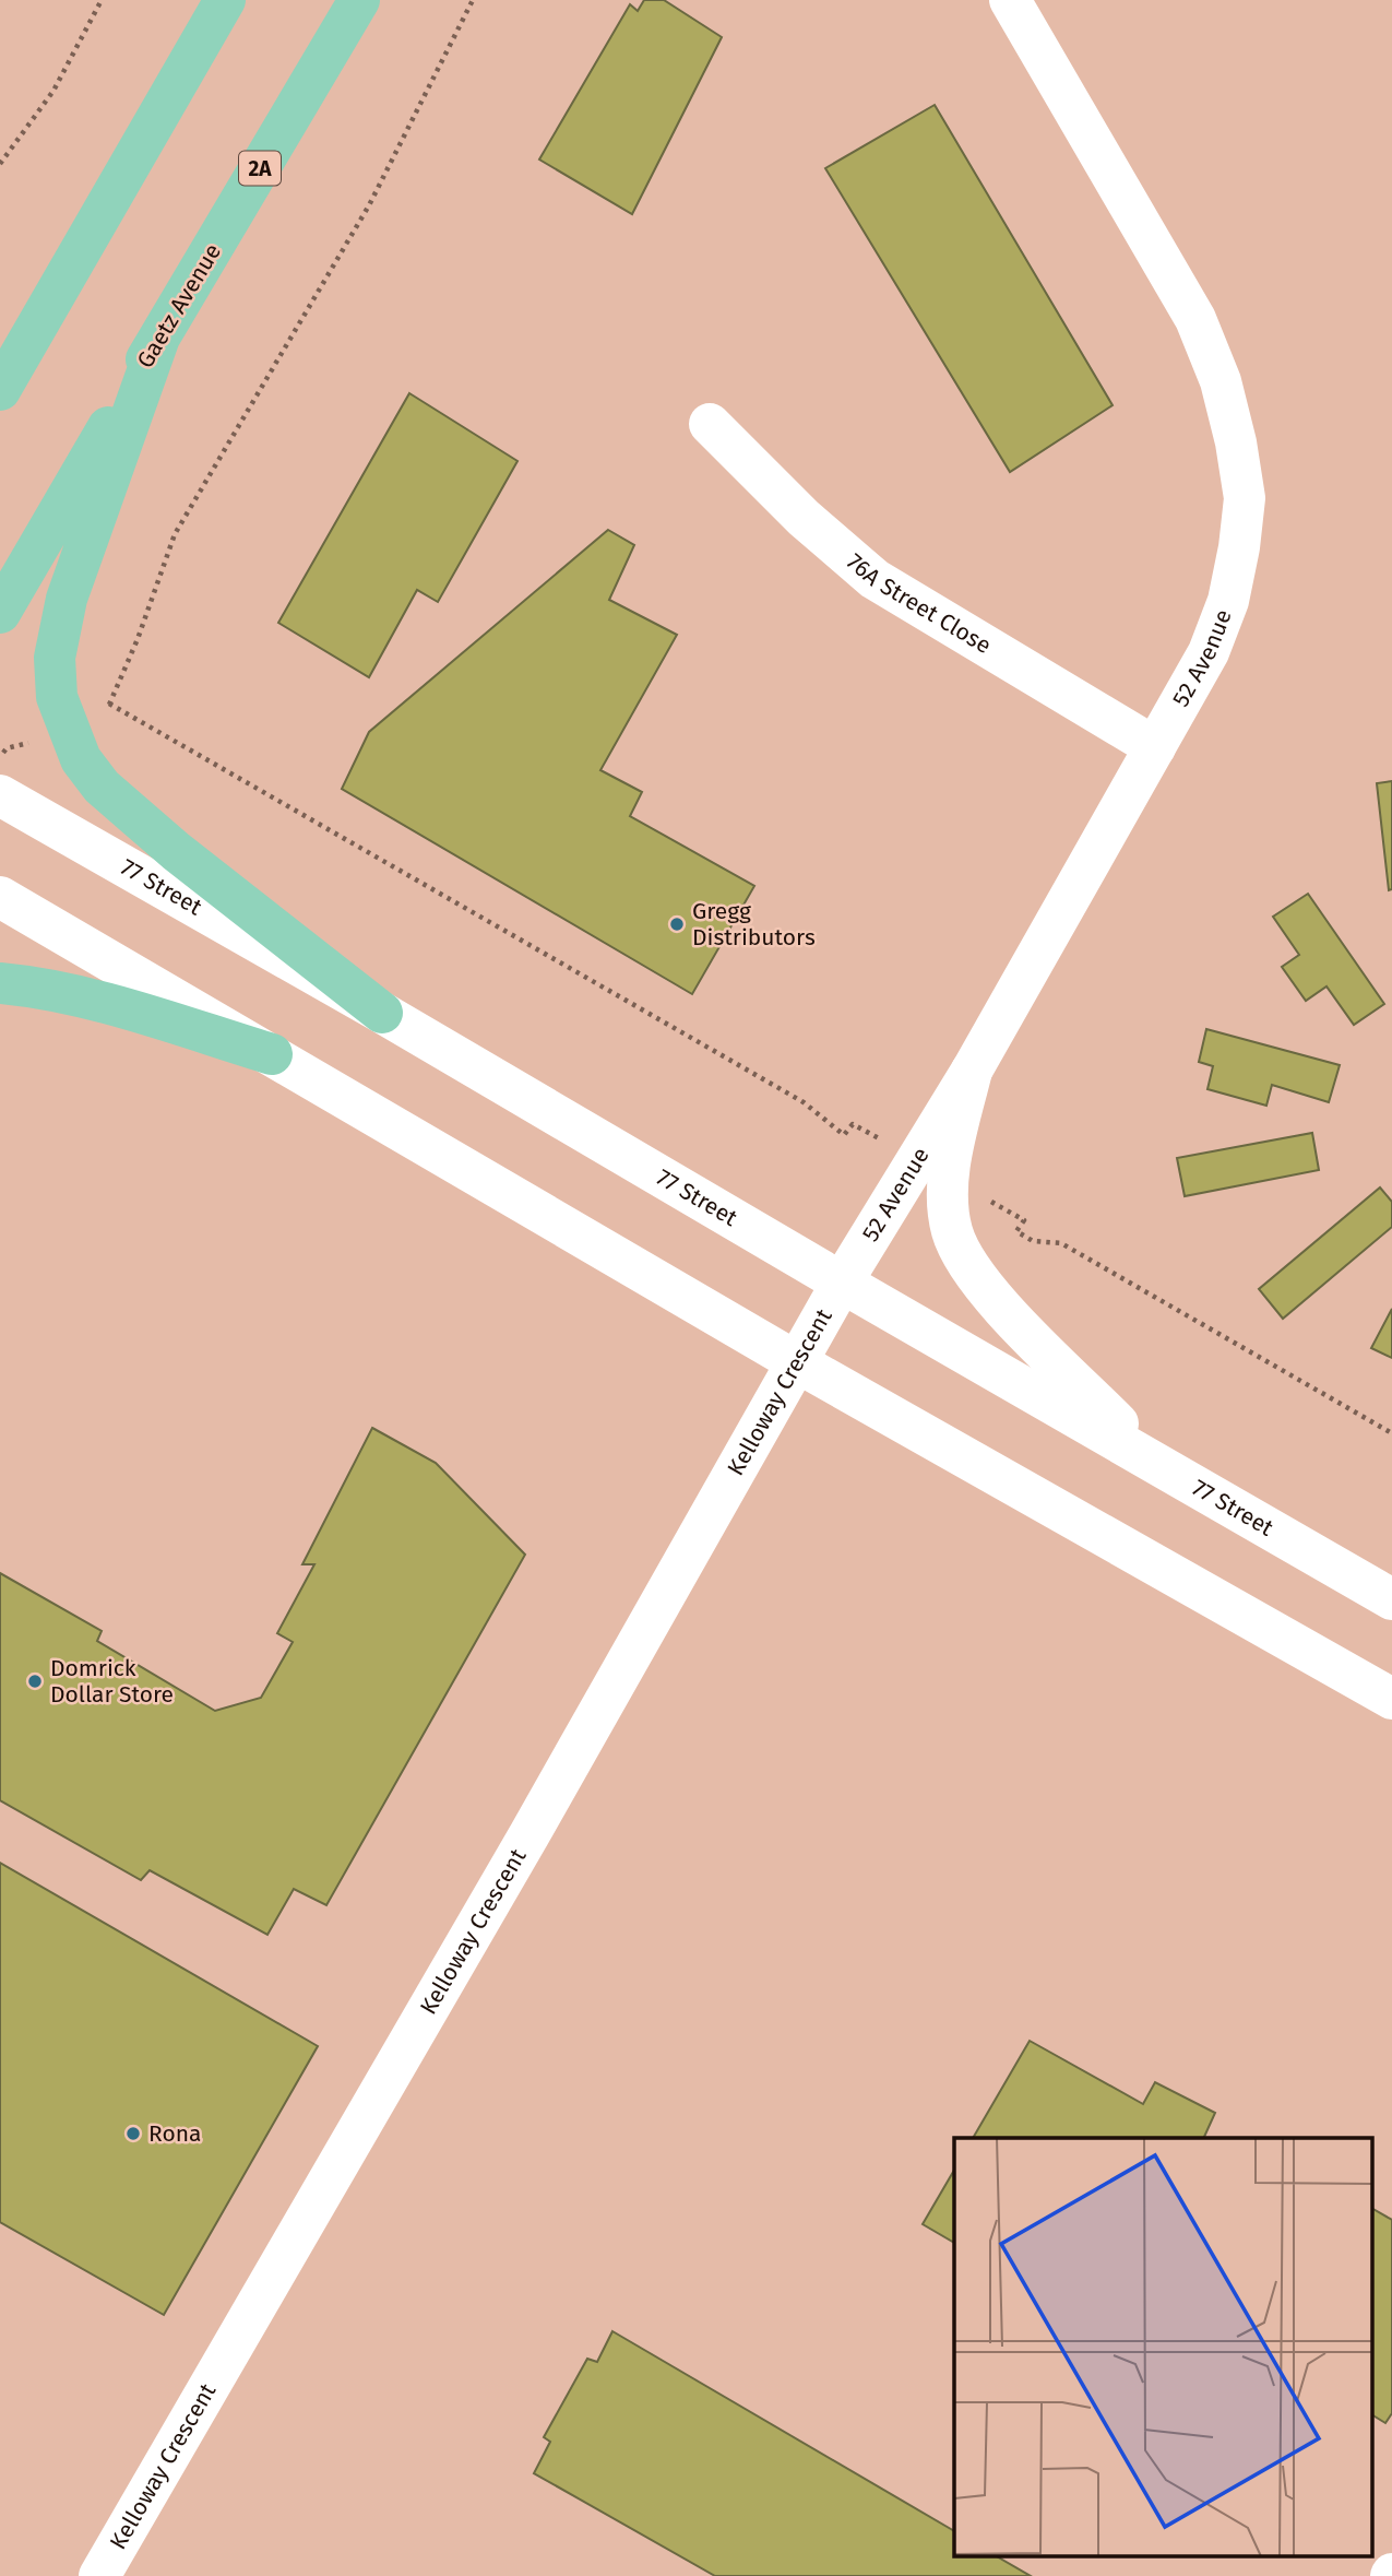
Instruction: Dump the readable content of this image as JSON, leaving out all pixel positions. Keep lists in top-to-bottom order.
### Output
{
  "streets": {
    "main road": [
      "2A",
      "Gaetz Avenue",
      "76A Street Close",
      "52 Avenue",
      "77 Street",
      "Kelloway Crescent"
    ]
  },
  "crossings": [
    ["76A Street Close", "52 Avenue"],
    ["52 Avenue", "77 Street"],
    ["52 Avenue", "Kelloway Crescent"],
    ["77 Street", "Kelloway Crescent"]
  ],
  "places": ["Gregg Distributors", "Domrick Dollar Store", "Rona"]
}
